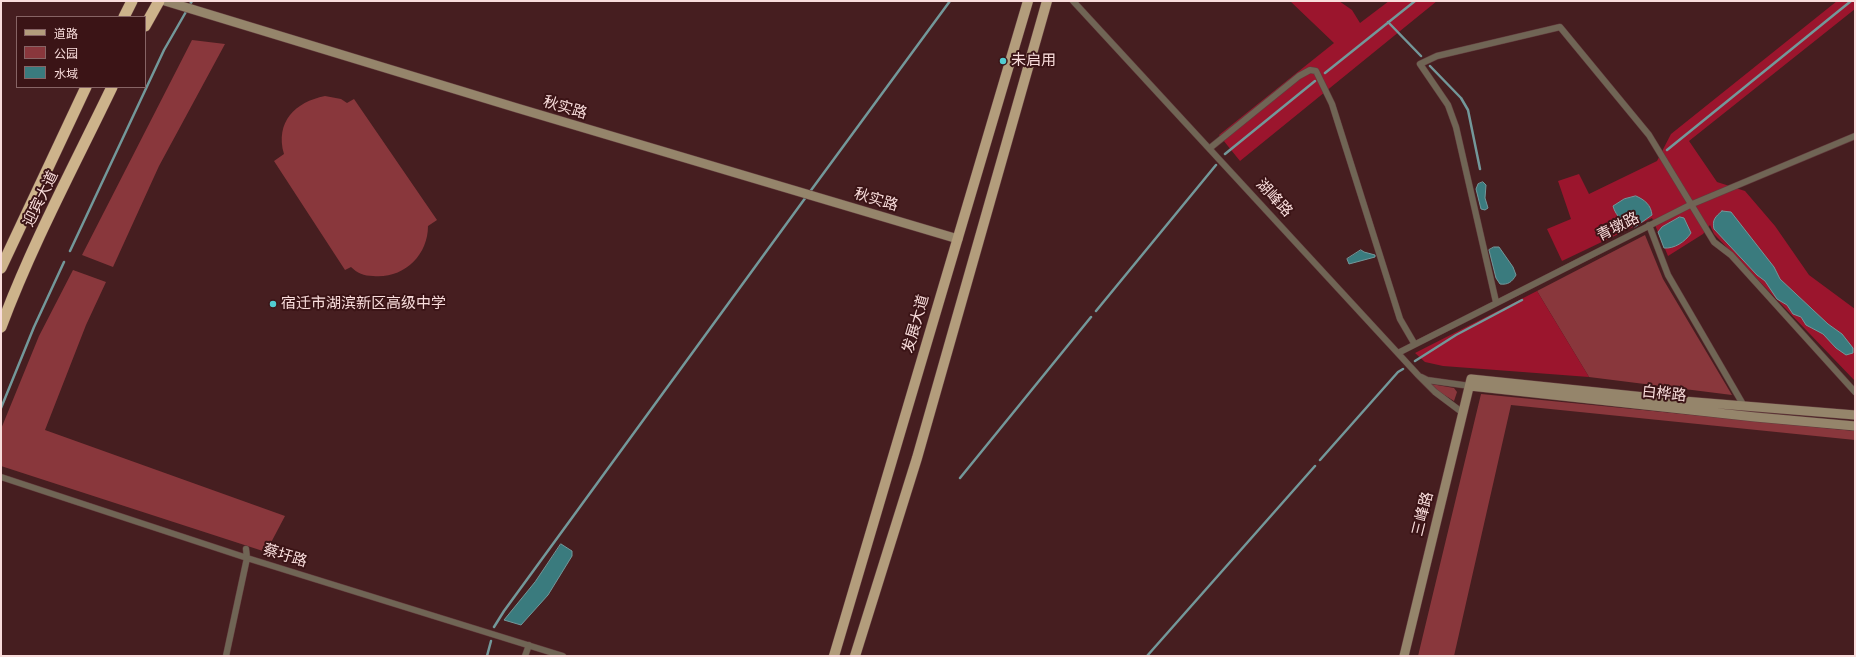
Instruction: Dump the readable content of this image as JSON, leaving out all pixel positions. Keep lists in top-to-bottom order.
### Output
{
  "streets": {
    "highway": ["迎宾大道"],
    "main road": ["发展大道"],
    "street": [
      "秋实路",
      "湖峰路",
      "青墩路",
      "白桦路",
      "三峰路",
      "蔡圩路"
    ]
  },
  "crossings": [
    ["秋实路", "发展大道"],
    ["湖峰路", "青墩路"],
    ["湖峰路", "白桦路"],
    ["湖峰路", "三峰路"],
    ["白桦路", "三峰路"]
  ],
  "places": ["未启用", "宿迁市湖滨新区高级中学"],
  "legend": ["道路", "公园", "水域"]
}
